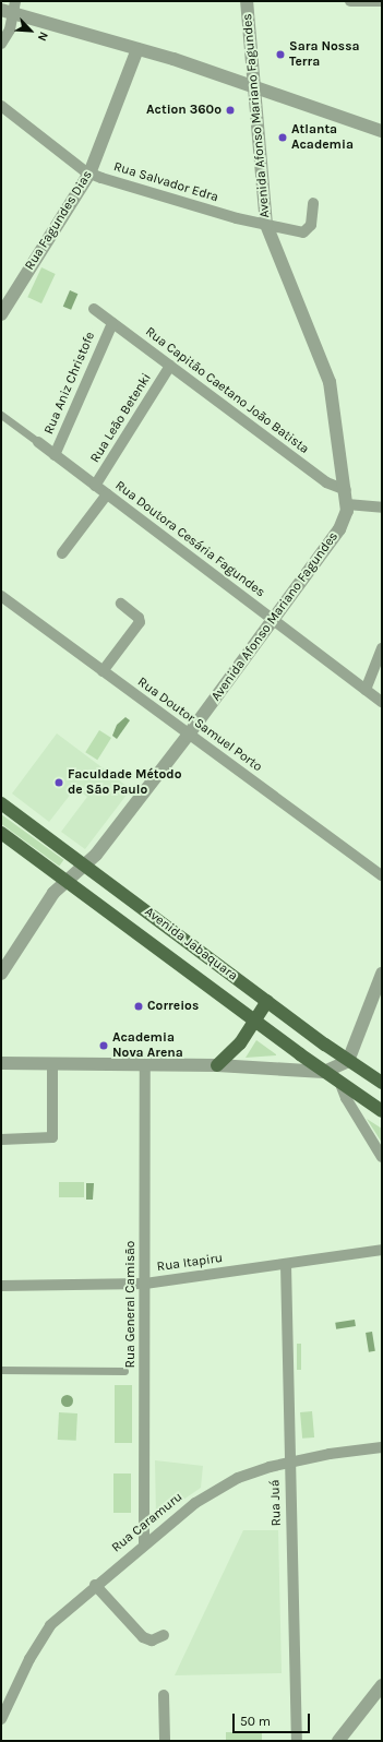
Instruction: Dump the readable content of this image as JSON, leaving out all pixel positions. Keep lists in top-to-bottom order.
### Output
{
  "streets": {
    "main road": ["Avenida Jabaquara"],
    "street": [
      "Avenida Afonso Mariano Fagundes",
      "Rua Salvador Edra",
      "Rua Fagundes Dias",
      "Rua Aniz Christofe",
      "Rua Capitão Caetano João Batista",
      "Rua Leão Betenki",
      "Rua Doutora Cesária Fagundes",
      "Rua Doutor Samuel Porto",
      "Rua Itapiru",
      "Rua General Camisão",
      "Rua Juá",
      "Rua Caramuru"
    ]
  },
  "crossings": [
    ["Avenida Afonso Mariano Fagundes", "Rua Salvador Edra"],
    ["Avenida Afonso Mariano Fagundes", "Rua Capitão Caetano João Batista"],
    ["Avenida Afonso Mariano Fagundes", "Rua Doutora Cesária Fagundes"],
    ["Avenida Afonso Mariano Fagundes", "Rua Doutor Samuel Porto"],
    ["Avenida Afonso Mariano Fagundes", "Avenida Jabaquara"],
    ["Rua Salvador Edra", "Rua Fagundes Dias"],
    ["Rua Aniz Christofe", "Rua Capitão Caetano João Batista"],
    ["Rua Aniz Christofe", "Rua Doutora Cesária Fagundes"],
    ["Rua Capitão Caetano João Batista", "Rua Leão Betenki"],
    ["Rua Leão Betenki", "Rua Doutora Cesária Fagundes"],
    ["Rua Itapiru", "Rua General Camisão"],
    ["Rua Itapiru", "Rua Juá"],
    ["Rua General Camisão", "Rua Caramuru"],
    ["Rua Juá", "Rua Caramuru"]
  ],
  "places": [
    "Sara Nossa Terra",
    "Action 360º",
    "Atlanta Academia",
    "Faculdade Método de São Paulo",
    "Correios",
    "Academia Nova Arena"
  ],
  "scale_bar": "50 m",
  "north": "bottom right"
}
